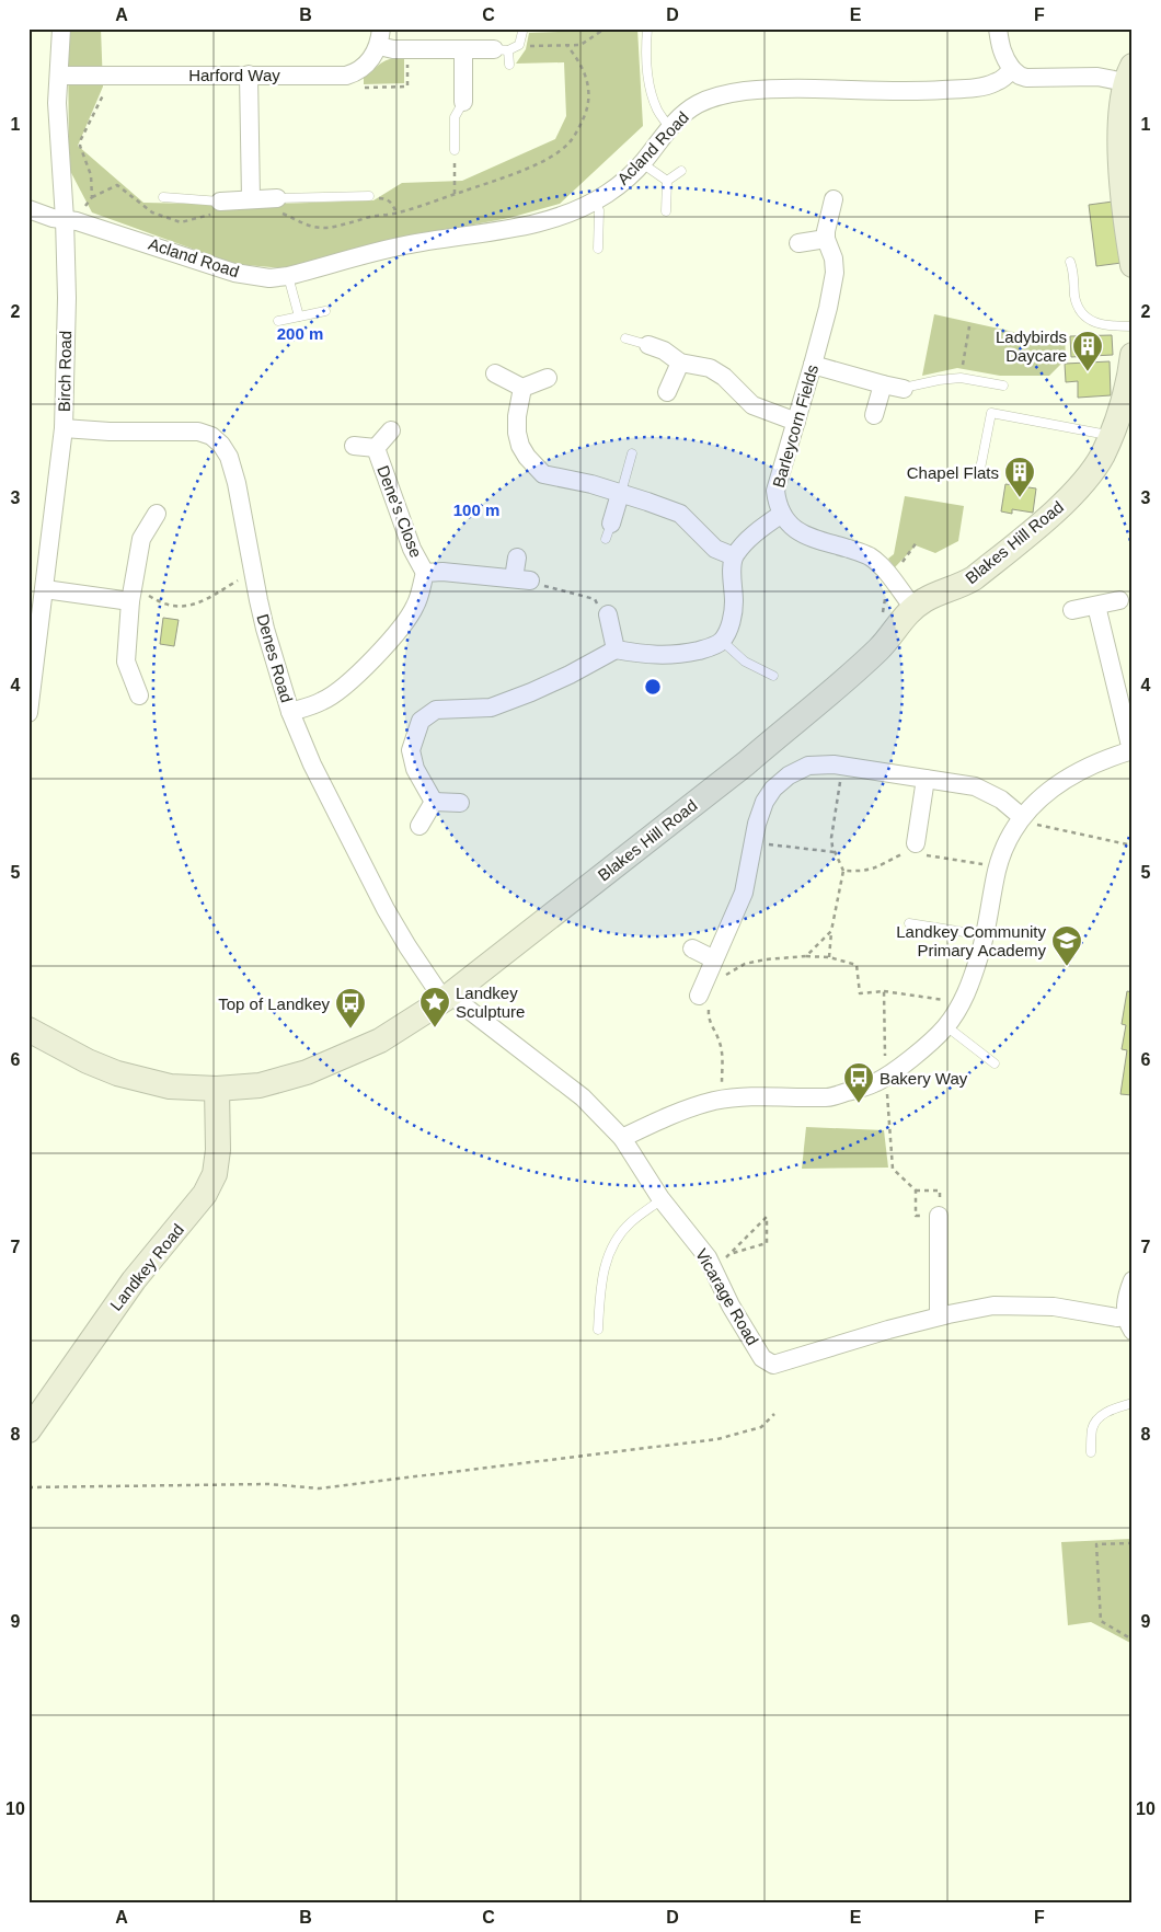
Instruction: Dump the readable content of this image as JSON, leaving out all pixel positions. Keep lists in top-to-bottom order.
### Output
{
  "streets": {
    "street": [
      "Harford Way",
      "Acland Road",
      "Birch Road",
      "Barleycorn Fields",
      "Dene's Close",
      "Blakes Hill Road",
      "Denes Road",
      "Landkey Road",
      "Vicarage Road"
    ]
  },
  "crossings": [
    ["Harford Way", "Birch Road"],
    ["Acland Road", "Birch Road"],
    ["Birch Road", "Denes Road"],
    ["Barleycorn Fields", "Blakes Hill Road"],
    ["Dene's Close", "Denes Road"],
    ["Blakes Hill Road", "Denes Road"],
    ["Blakes Hill Road", "Landkey Road"],
    ["Blakes Hill Road", "Vicarage Road"],
    ["Denes Road", "Vicarage Road"]
  ],
  "places": {
    "building": ["Ladybirds Daycare", "Chapel Flats"],
    "school or university": ["Landkey Community Primary Academy"],
    "place": ["Landkey Sculpture"],
    "bus stop": ["Top of Landkey", "Bakery Way"]
  },
  "grid": {
    "columns": [
      "A",
      "B",
      "C",
      "D",
      "E",
      "F"
    ],
    "rows": [
      "1",
      "2",
      "3",
      "4",
      "5",
      "6",
      "7",
      "8",
      "9",
      "10"
    ]
  },
  "rings": ["200 m", "100 m"]
}
